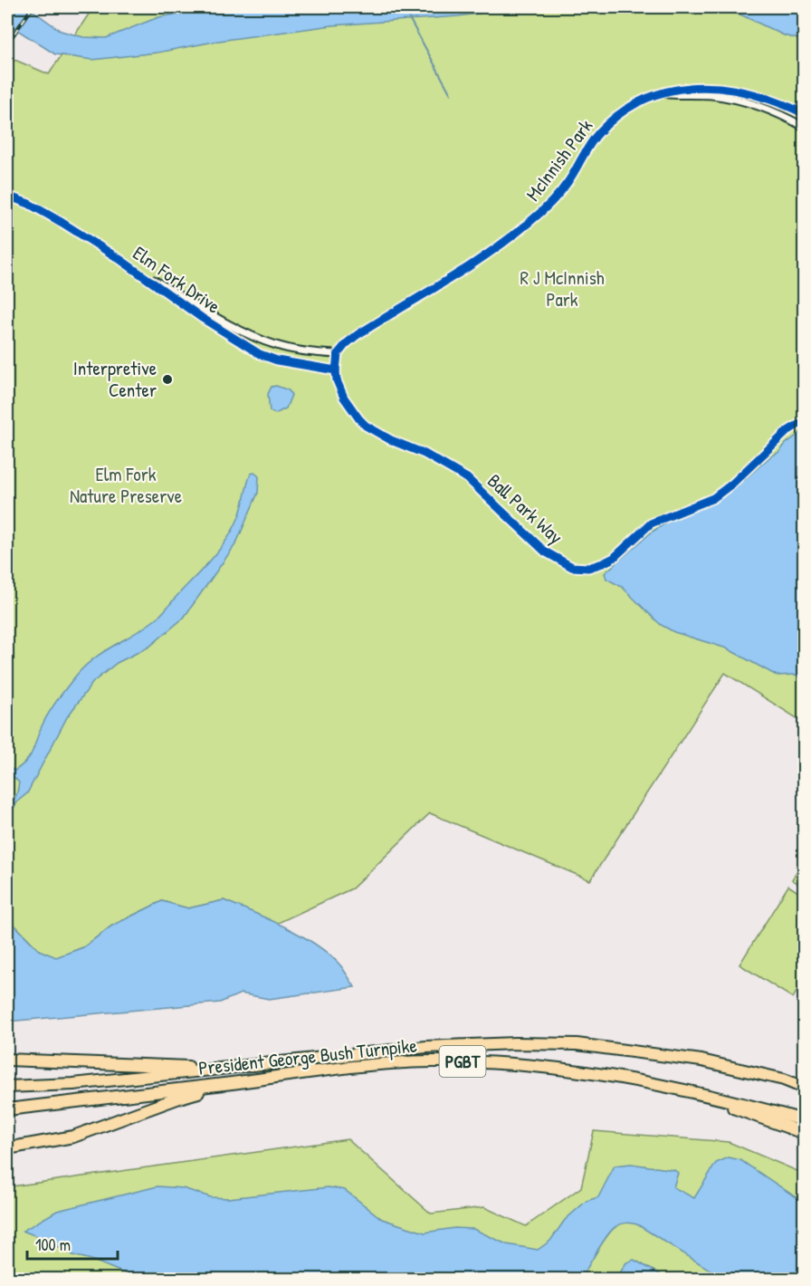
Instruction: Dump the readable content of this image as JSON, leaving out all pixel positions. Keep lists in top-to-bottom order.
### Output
{
  "streets": {
    "highway": ["President George Bush Turnpike", "PGBT"],
    "street": ["McInnish Park", "Elm Fork Drive", "Ball Park Way"]
  },
  "crossings": [
    ["McInnish Park", "Elm Fork Drive"],
    ["McInnish Park", "Ball Park Way"],
    ["Elm Fork Drive", "Ball Park Way"]
  ],
  "parks": ["R J McInnish Park", "Elm Fork Nature Preserve"],
  "places": ["Interpretive Center"],
  "scale_bar": "100 m"
}
